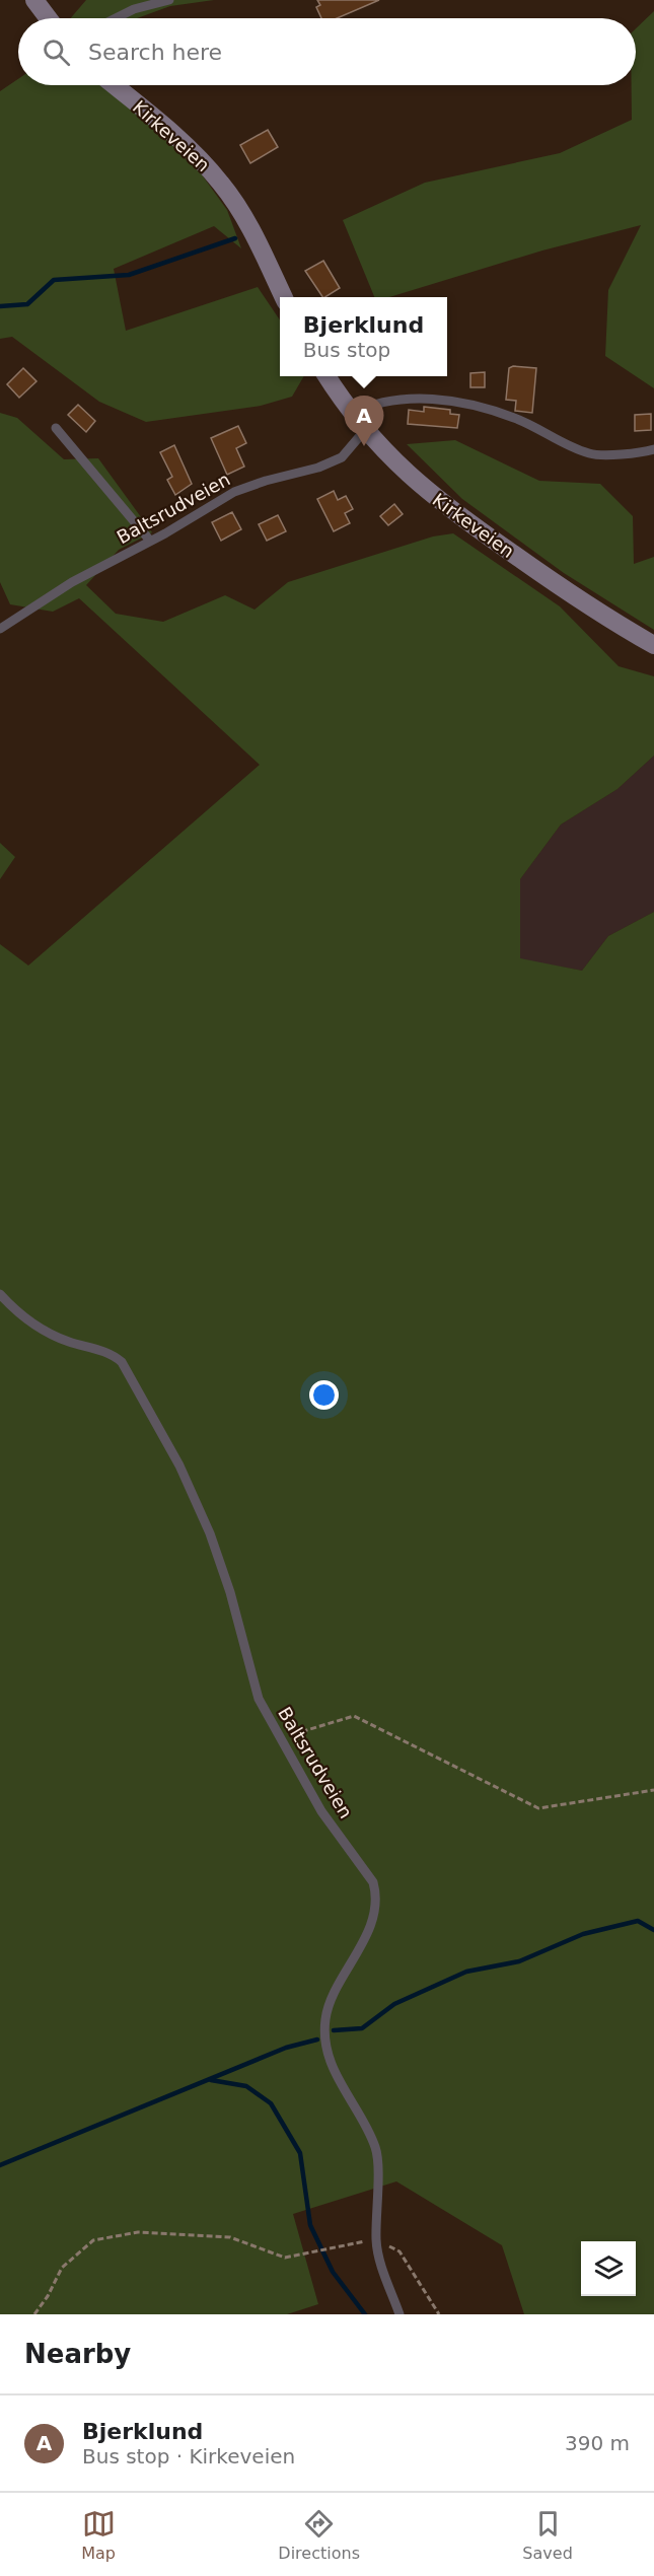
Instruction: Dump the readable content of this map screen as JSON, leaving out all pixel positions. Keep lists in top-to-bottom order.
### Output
{
  "streets": {
    "main road": ["Kirkeveien"],
    "lane": ["Baltsrudveien"]
  },
  "crossings": [
    ["Kirkeveien", "Baltsrudveien"]
  ],
  "page": {
    "search": "Search here",
    "popup": ["Bjerklund", "Bus stop"],
    "pins": "A",
    "heading": "Nearby",
    "list": [
      {
        "mark": "A",
        "name": "Bjerklund",
        "note": "Bus stop · Kirkeveien",
        "value": "390 m"
      }
    ],
    "nav": ["Map", "Directions", "Saved"]
  }
}
